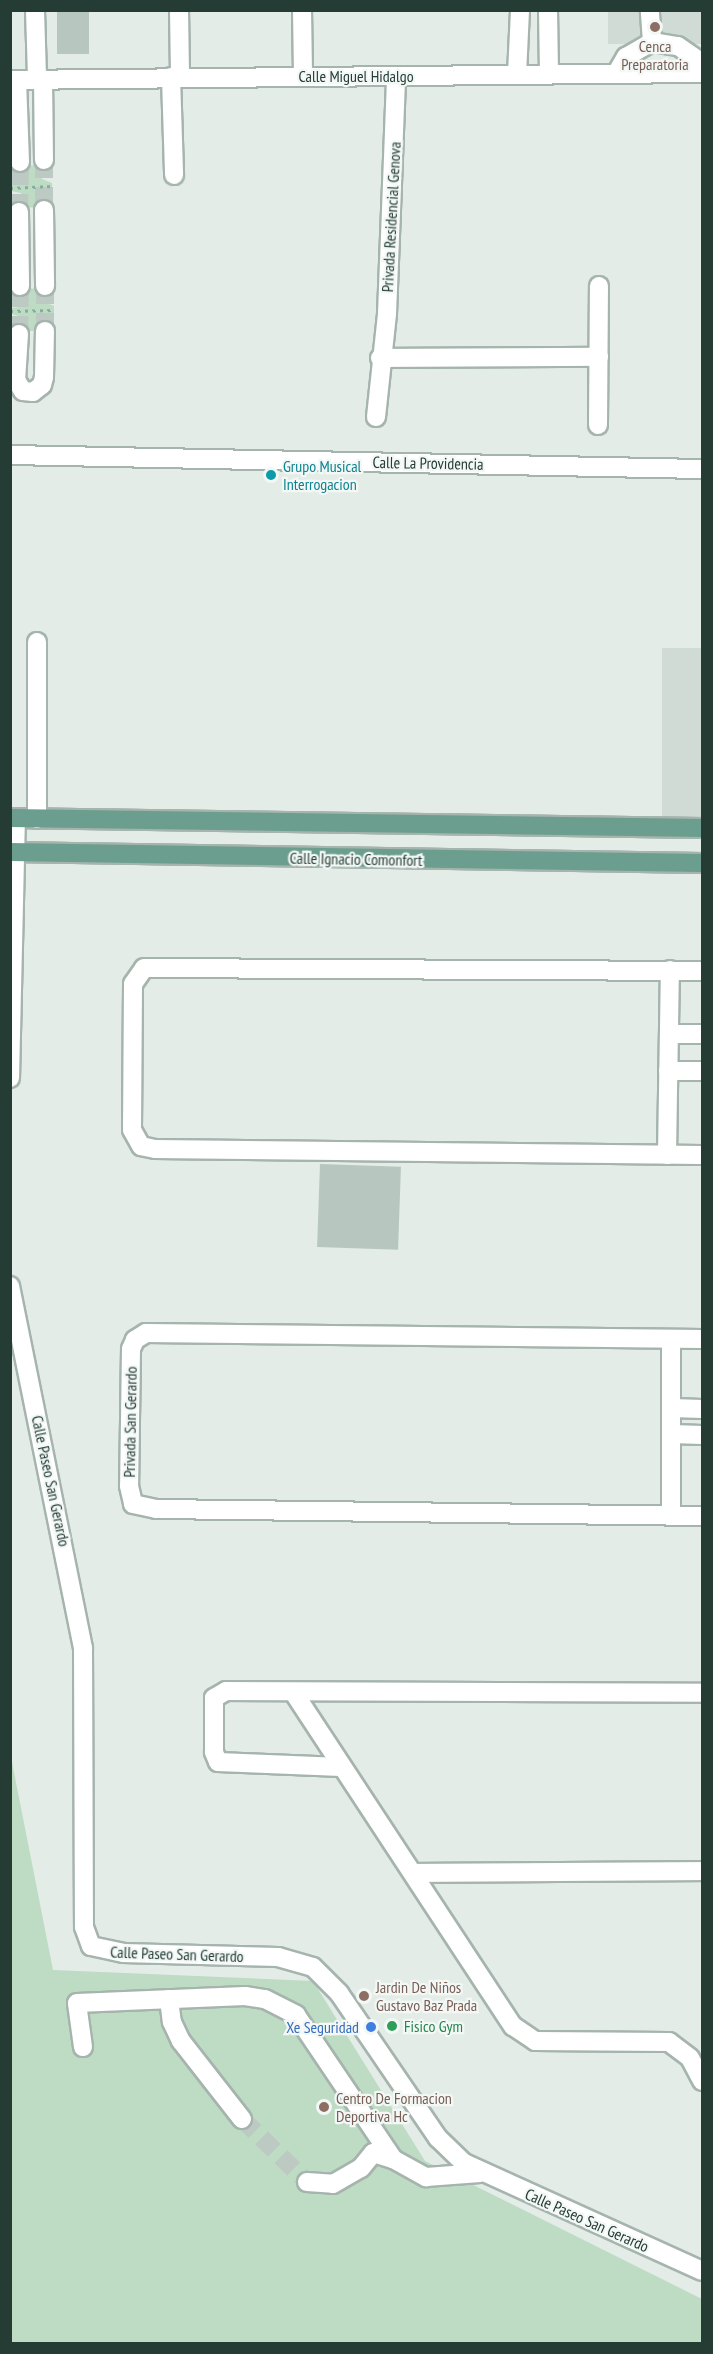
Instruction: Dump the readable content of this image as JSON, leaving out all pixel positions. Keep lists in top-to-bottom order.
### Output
{
  "streets": {
    "main road": ["Calle Ignacio Comonfort"],
    "street": [
      "Calle Miguel Hidalgo",
      "Privada Residencial Genova",
      "Calle La Providencia",
      "Privada San Gerardo",
      "Calle Paseo San Gerardo"
    ]
  },
  "crossings": [
    ["Calle Miguel Hidalgo", "Privada Residencial Genova"]
  ],
  "places": [
    "Cenca Preparatoria",
    "Grupo Musical Interrogacion",
    "Jardin De Niños Gustavo Baz Prada",
    "Fisico Gym",
    "Xe Seguridad",
    "Centro De Formacion Deportiva Hc"
  ]
}
